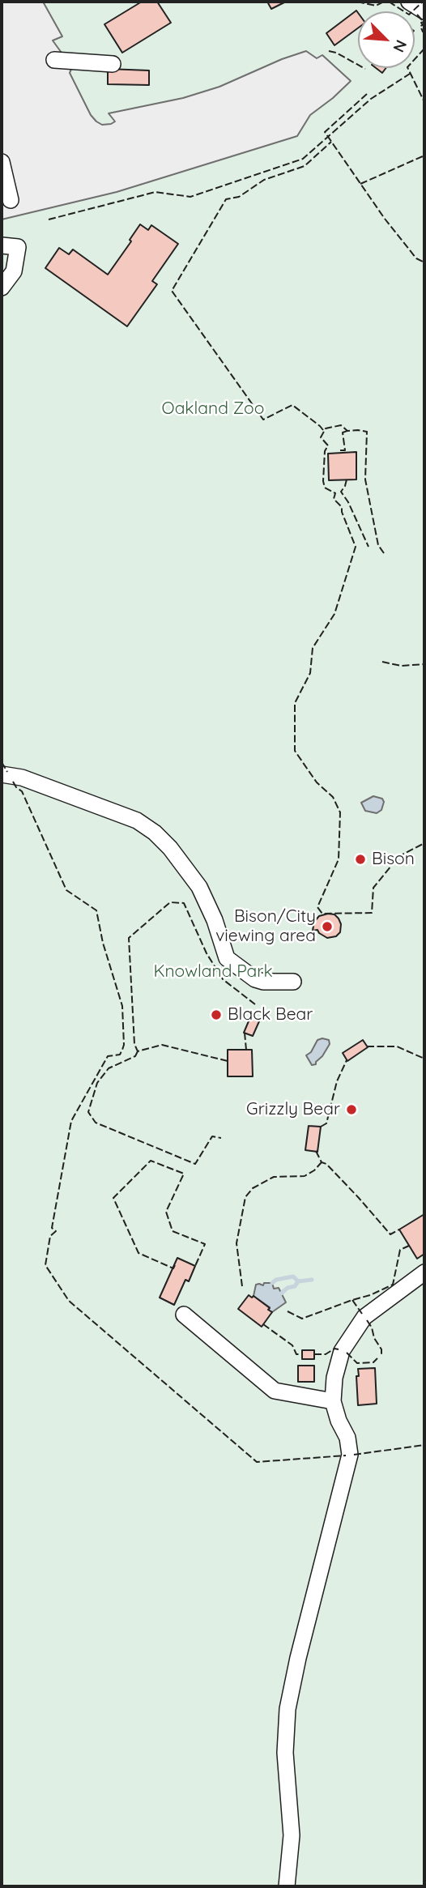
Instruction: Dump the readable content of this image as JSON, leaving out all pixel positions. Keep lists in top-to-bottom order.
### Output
{
  "parks": ["Oakland Zoo", "Knowland Park"],
  "places": [
    "Bison",
    "Bison/City viewing area",
    "Black Bear",
    "Grizzly Bear"
  ],
  "north": "bottom right"
}
